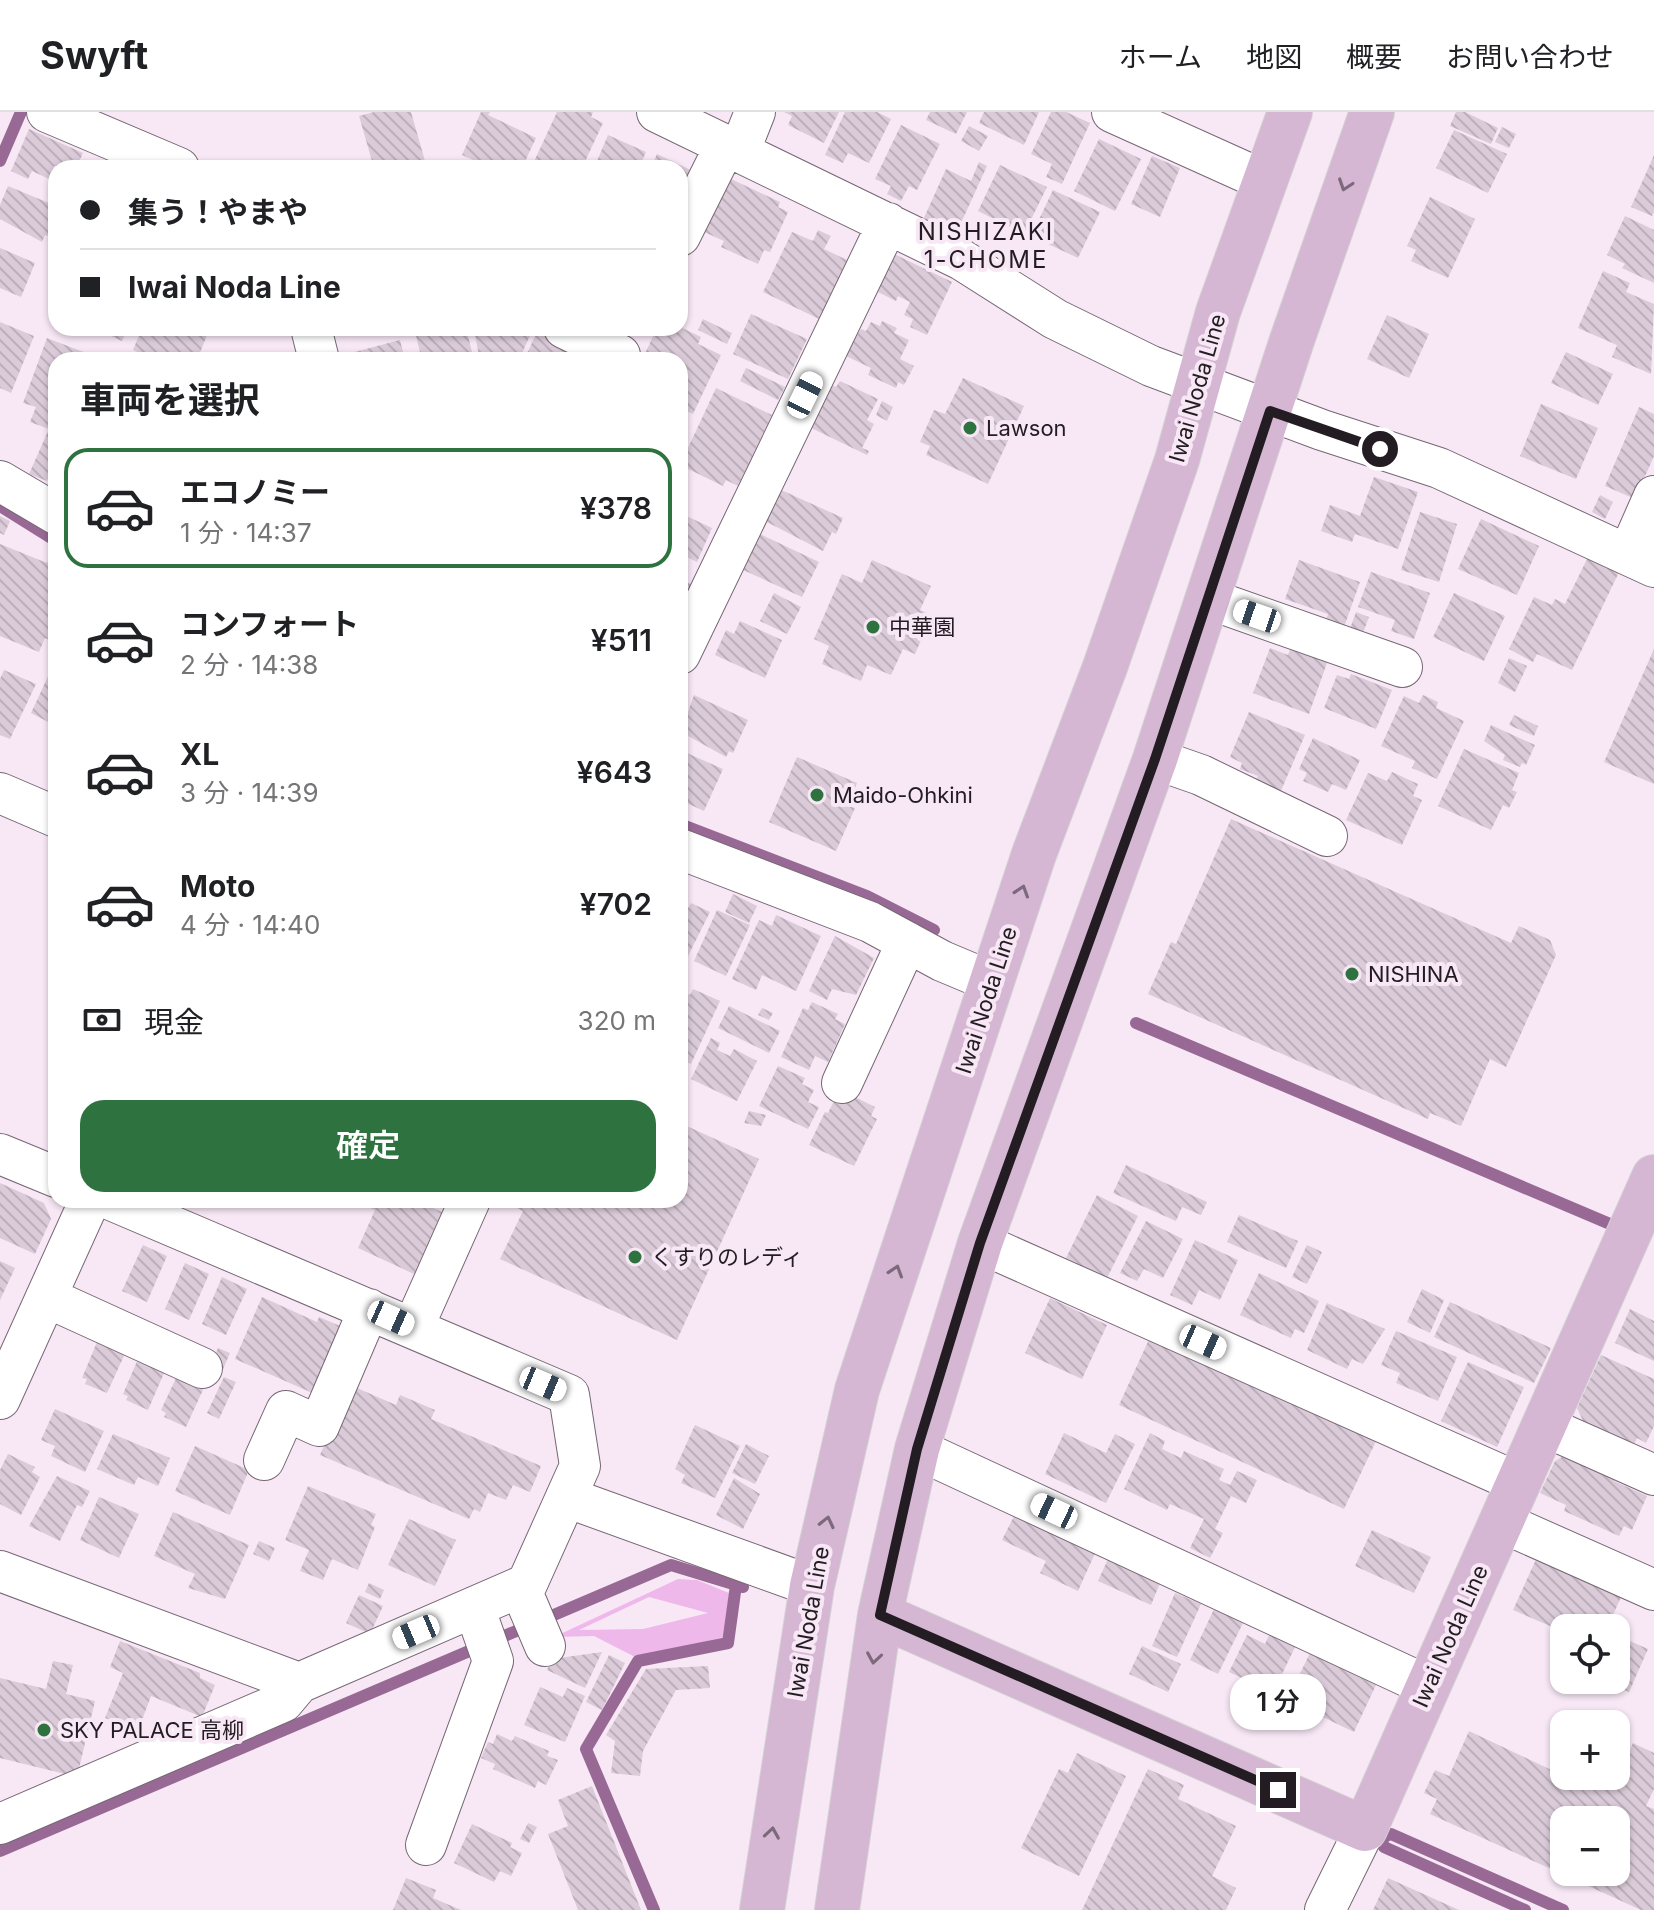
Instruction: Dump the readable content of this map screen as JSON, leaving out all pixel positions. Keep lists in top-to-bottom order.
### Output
{
  "streets": {
    "main road": ["Iwai Noda Line"]
  },
  "districts": ["NISHIZAKI 1-CHOME"],
  "places": [
    "Lawson",
    "中華園",
    "Maido-Ohkini",
    "NISHINA",
    "くすりのレディ",
    "SKY PALACE 高柳"
  ],
  "page": {
    "header": "Swyft",
    "nav": [
      "ホーム",
      "地図",
      "概要",
      "お問い合わせ"
    ],
    "banner": ["集う！やまや", "Iwai Noda Line"],
    "heading": "車両を選択",
    "list": [
      {
        "name": "エコノミー",
        "note": "1 分 · 14:37",
        "value": "¥378"
      },
      {
        "name": "コンフォート",
        "note": "2 分 · 14:38",
        "value": "¥511"
      },
      {
        "name": "XL",
        "note": "3 分 · 14:39",
        "value": "¥643"
      },
      {
        "name": "Moto",
        "note": "4 分 · 14:40",
        "value": "¥702"
      }
    ],
    "pay": ["現金", "320 m"],
    "buttons": "確定",
    "map_buttons": ["+", "−"],
    "bubble": "1 分"
  }
}
